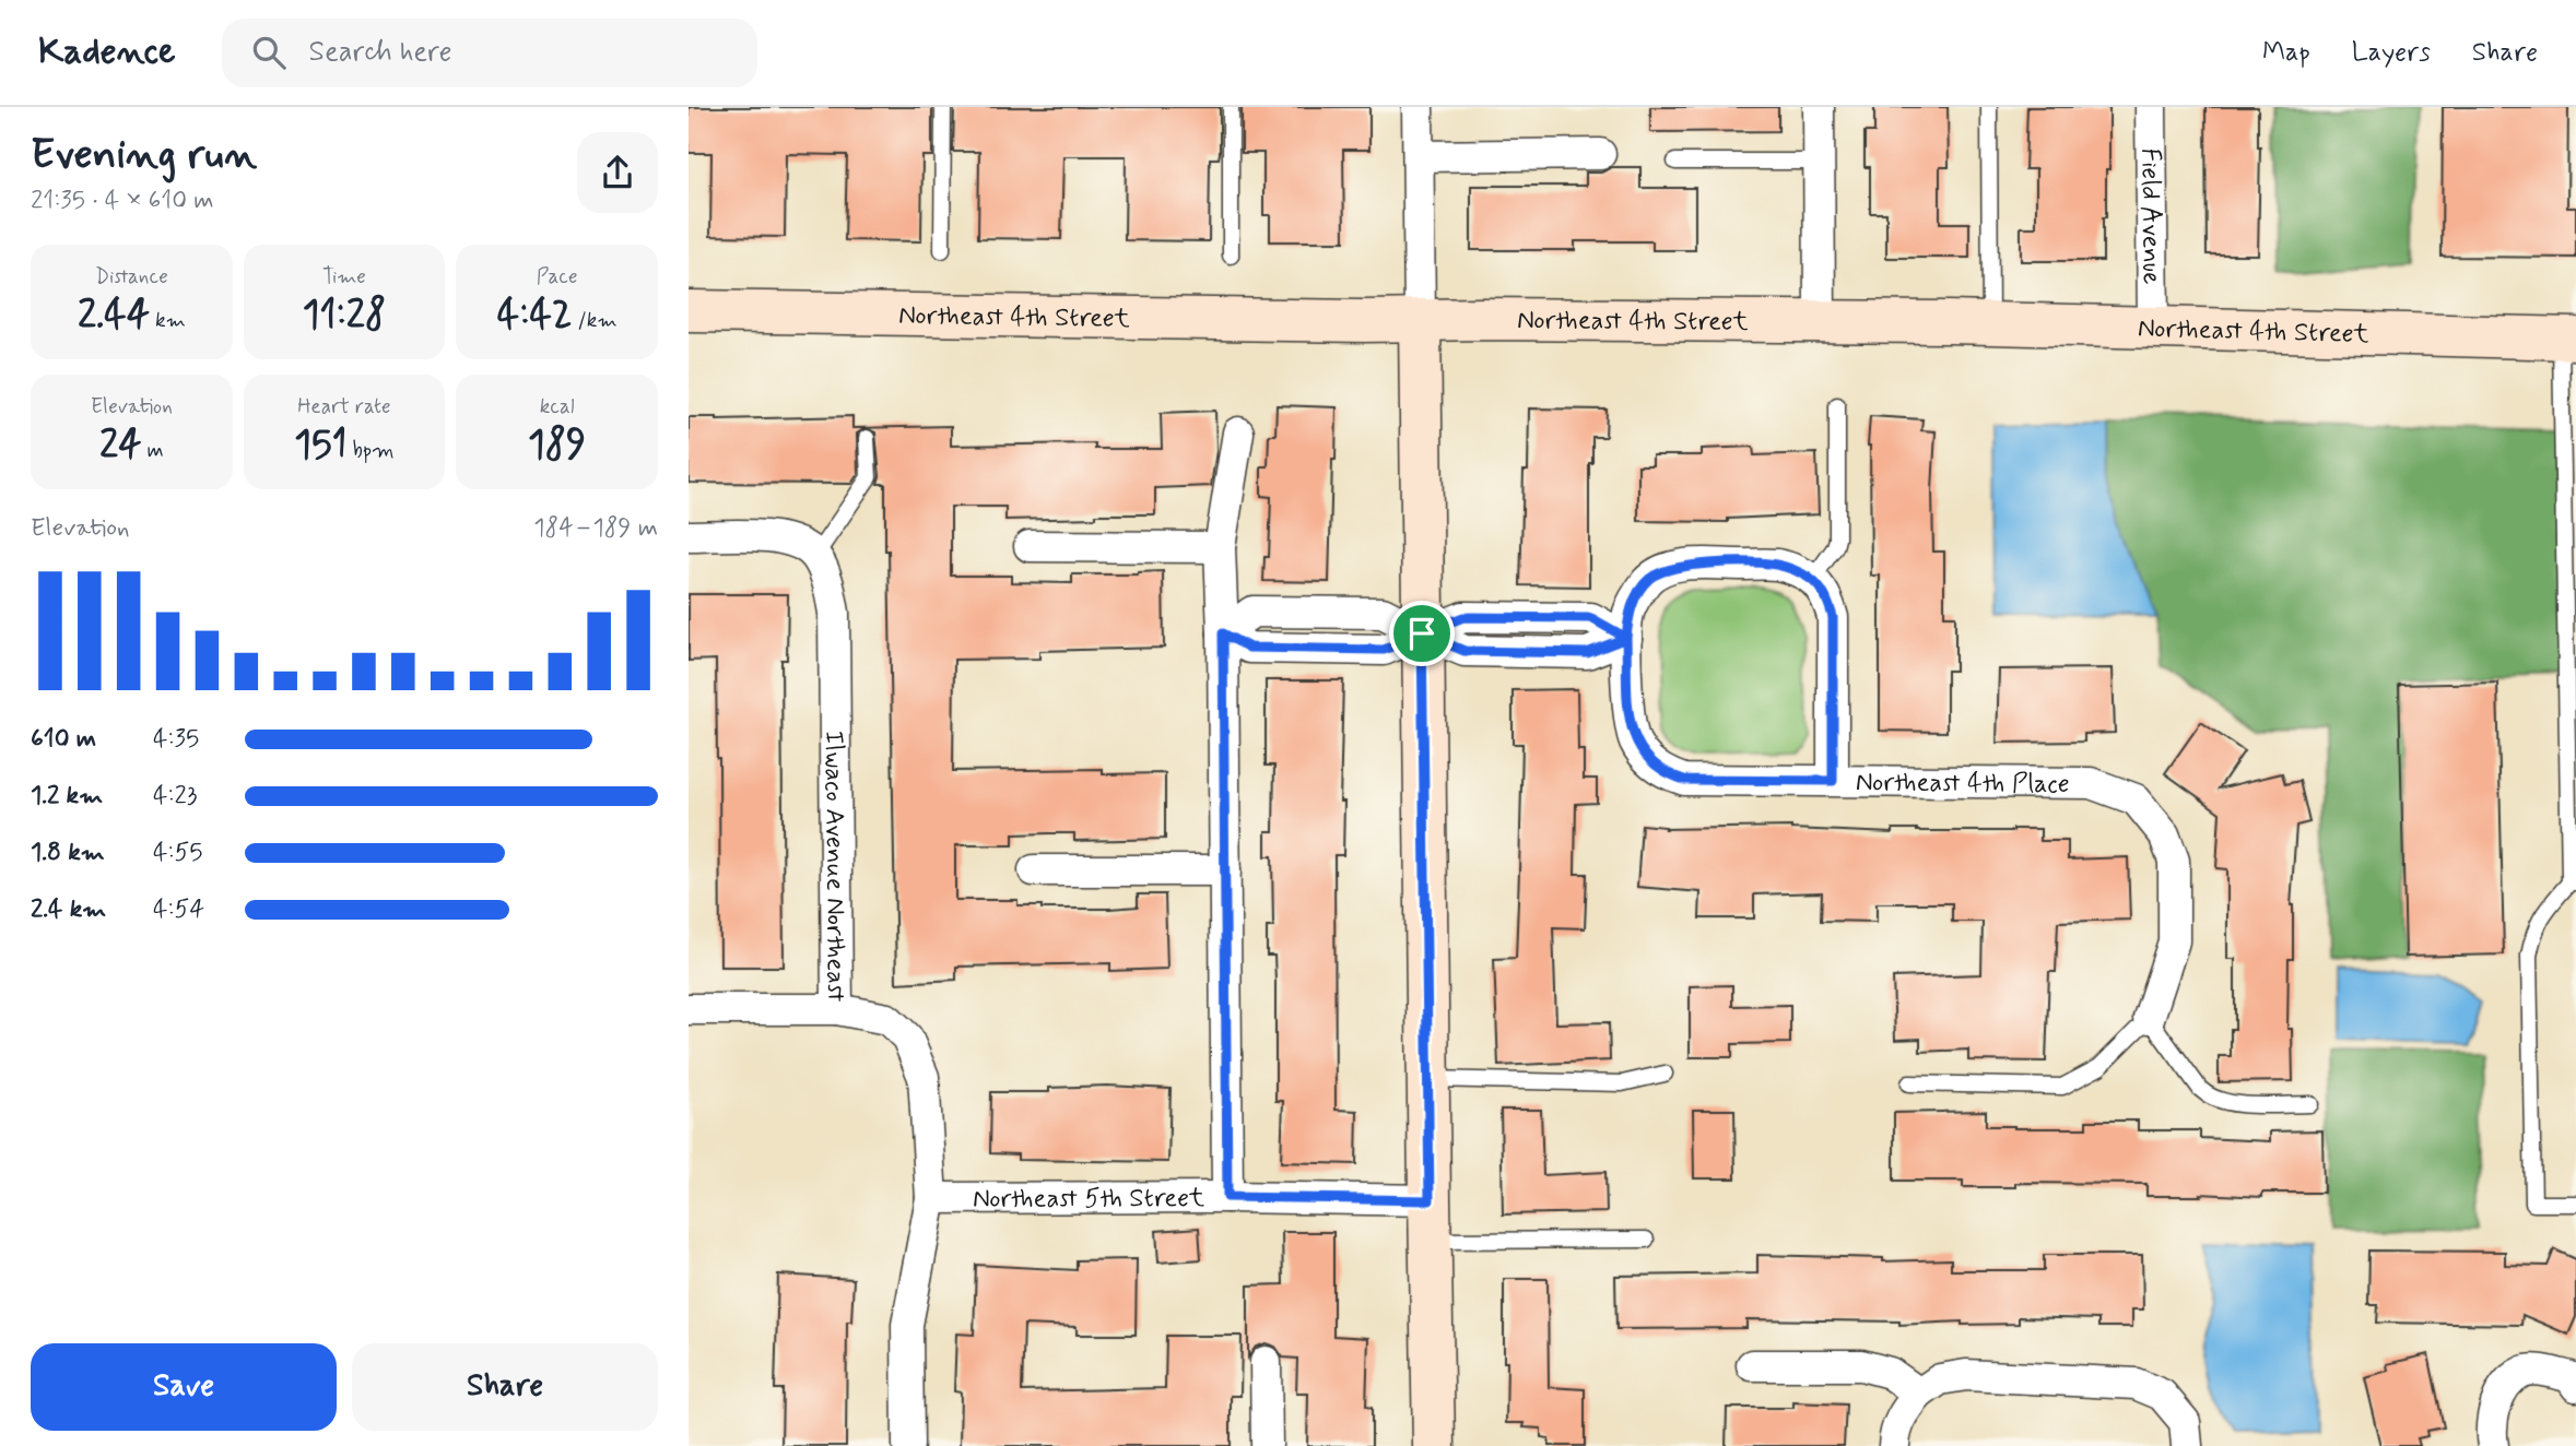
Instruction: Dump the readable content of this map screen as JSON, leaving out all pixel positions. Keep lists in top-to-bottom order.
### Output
{
  "streets": {
    "main road": ["Northeast 4th Street"],
    "street": [
      "Field Avenue",
      "Northeast 4th Place",
      "Ilwaco Avenue Northeast",
      "Northeast 5th Street"
    ]
  },
  "crossings": [
    ["Field Avenue", "Northeast 4th Street"],
    ["Ilwaco Avenue Northeast", "Northeast 5th Street"]
  ],
  "page": {
    "header": "Kadence",
    "search": "Search here",
    "nav": ["Map", "Layers", "Share"],
    "heading": ["Evening run", "21:35 · 4 × 610 m"],
    "stats": [
      ["Distance", "2.44 km"],
      ["Time", "11:28"],
      ["Pace", "4:42 /km"],
      ["Elevation", "24 m"],
      ["Heart rate", "151 bpm"],
      ["kcal", "189"]
    ],
    "chart": ["Elevation", "184–189 m"],
    "list": [
      {
        "name": "610 m",
        "note": "4:35"
      },
      {
        "name": "1.2 km",
        "note": "4:23"
      },
      {
        "name": "1.8 km",
        "note": "4:55"
      },
      {
        "name": "2.4 km",
        "note": "4:54"
      }
    ],
    "buttons": ["Save", "Share"]
  }
}
